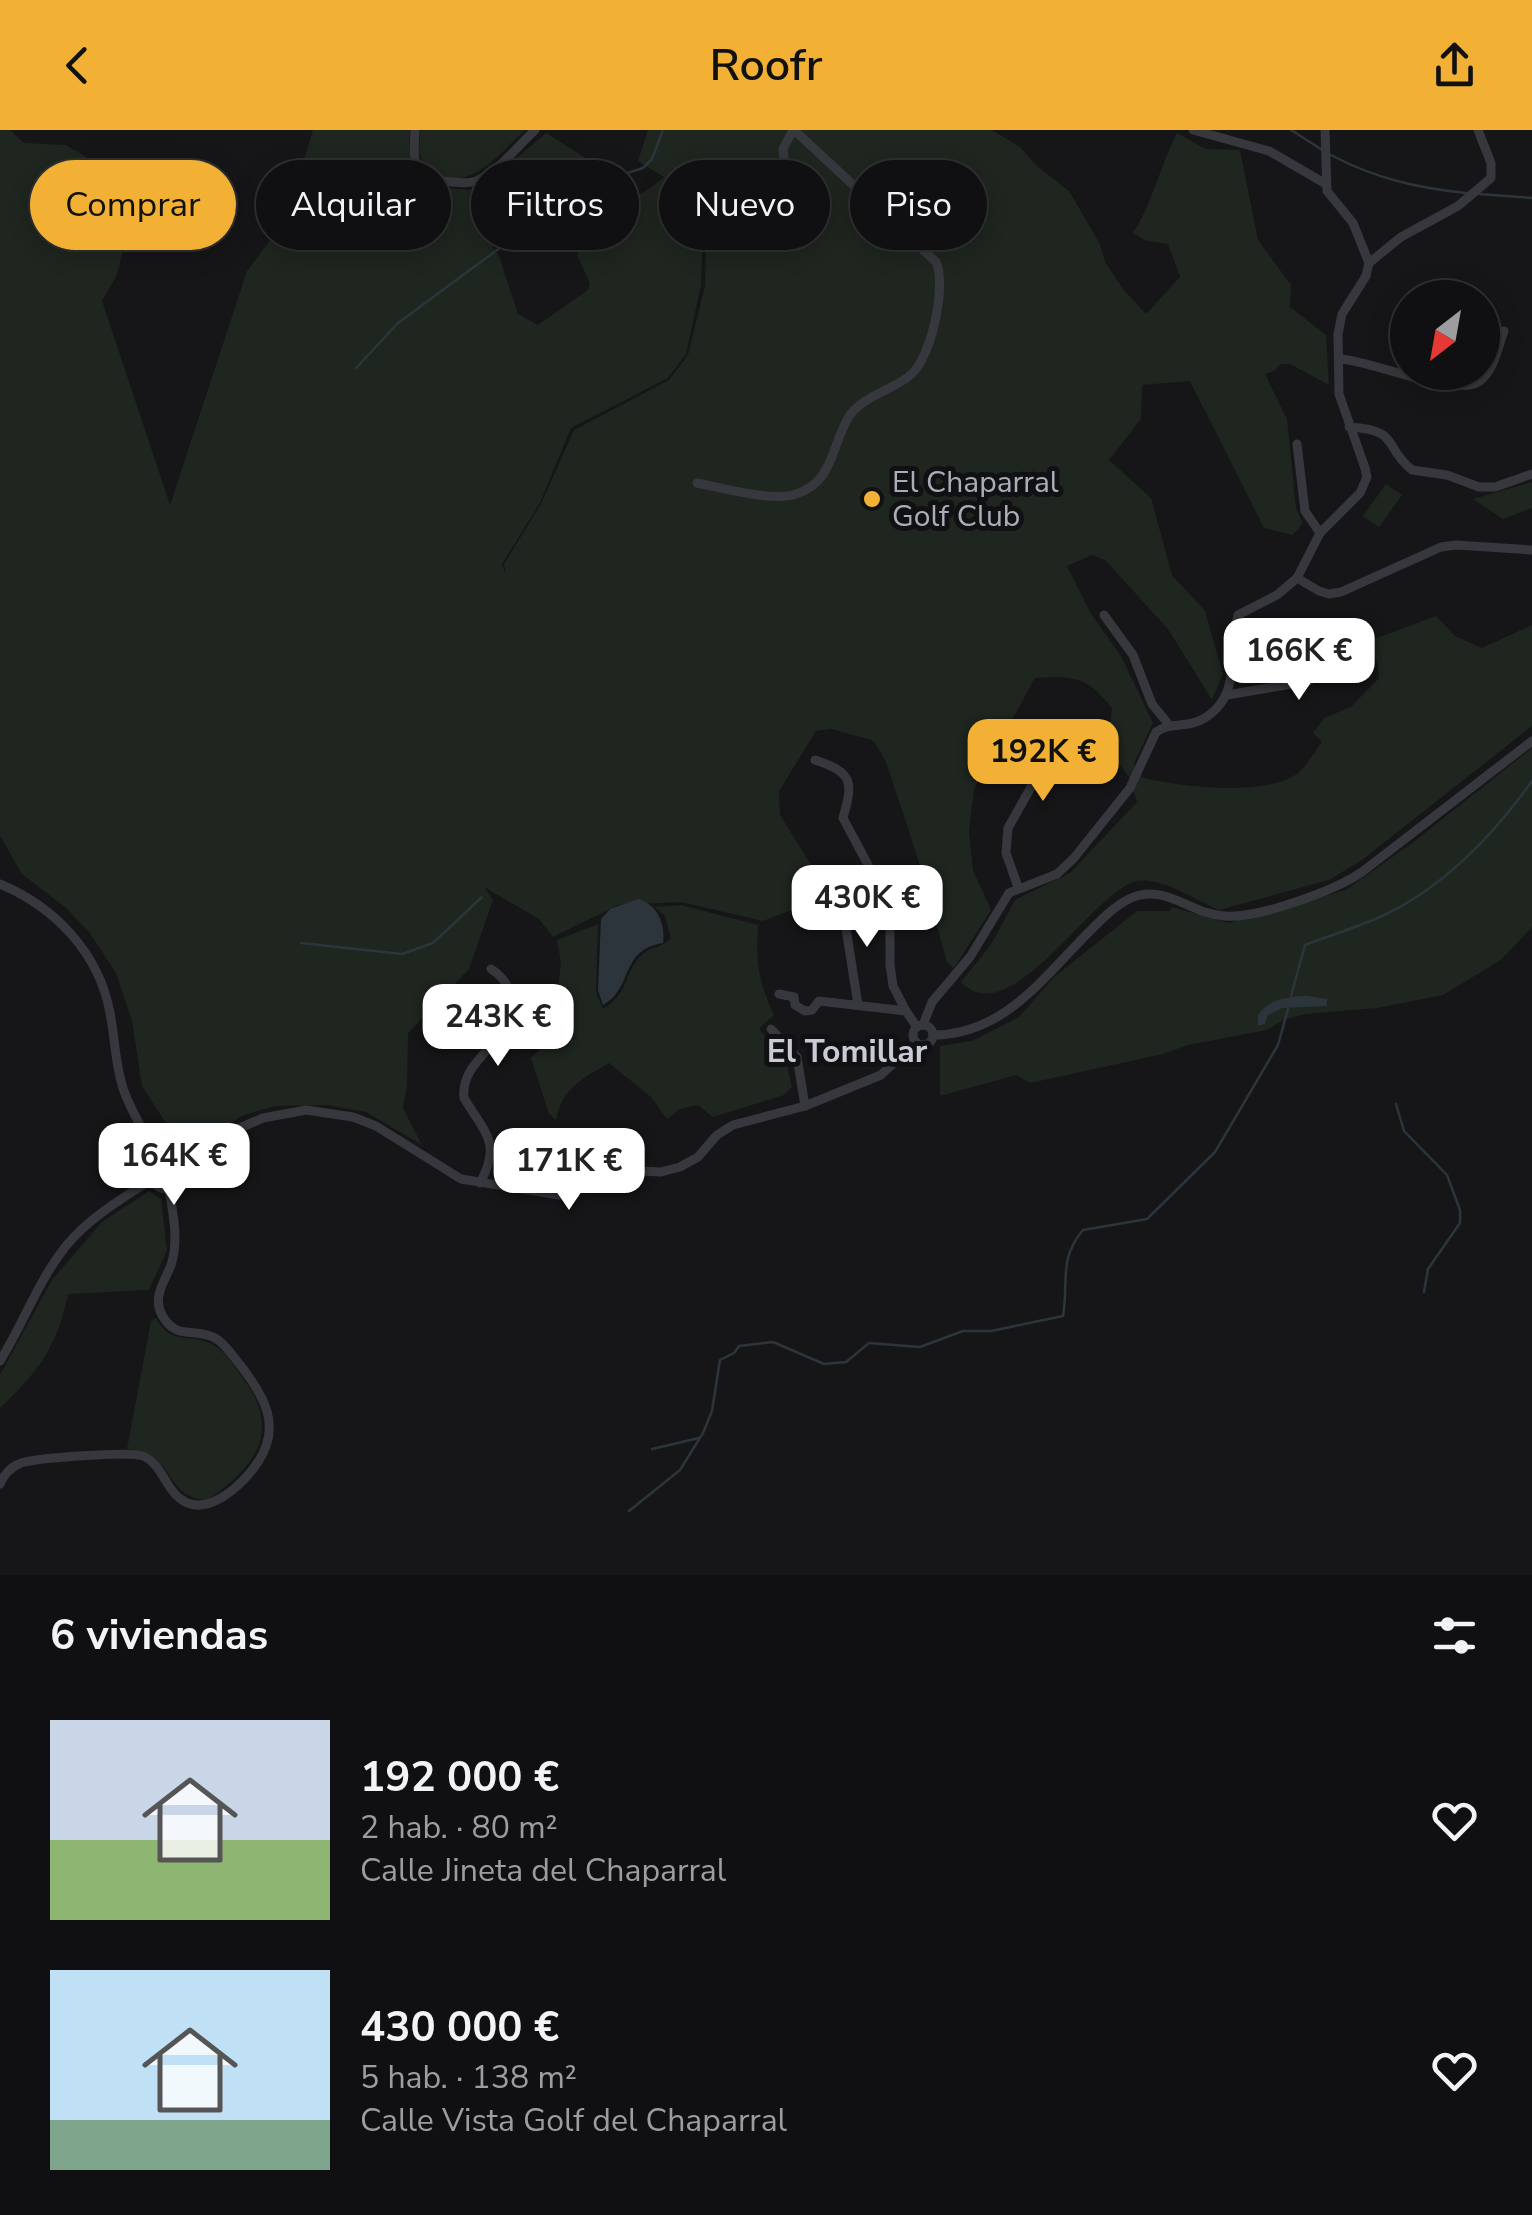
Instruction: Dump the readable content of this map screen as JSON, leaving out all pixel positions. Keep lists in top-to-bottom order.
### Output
{
  "districts": ["El Tomillar"],
  "places": ["El Chaparral Golf Club"],
  "north": "bottom left",
  "page": {
    "header": "Roofr",
    "chip": [
      "Comprar",
      "Alquilar",
      "Filtros",
      "Nuevo",
      "Piso"
    ],
    "price": [
      "166K €",
      "192K €",
      "430K €",
      "243K €",
      "164K €",
      "171K €"
    ],
    "heading": "6 viviendas",
    "list": [
      {
        "name": "192 000 €",
        "note": "2 hab. · 80 m² · Calle Jineta del Chaparral"
      },
      {
        "name": "430 000 €",
        "note": "5 hab. · 138 m² · Calle Vista Golf del Chaparral"
      }
    ]
  }
}
